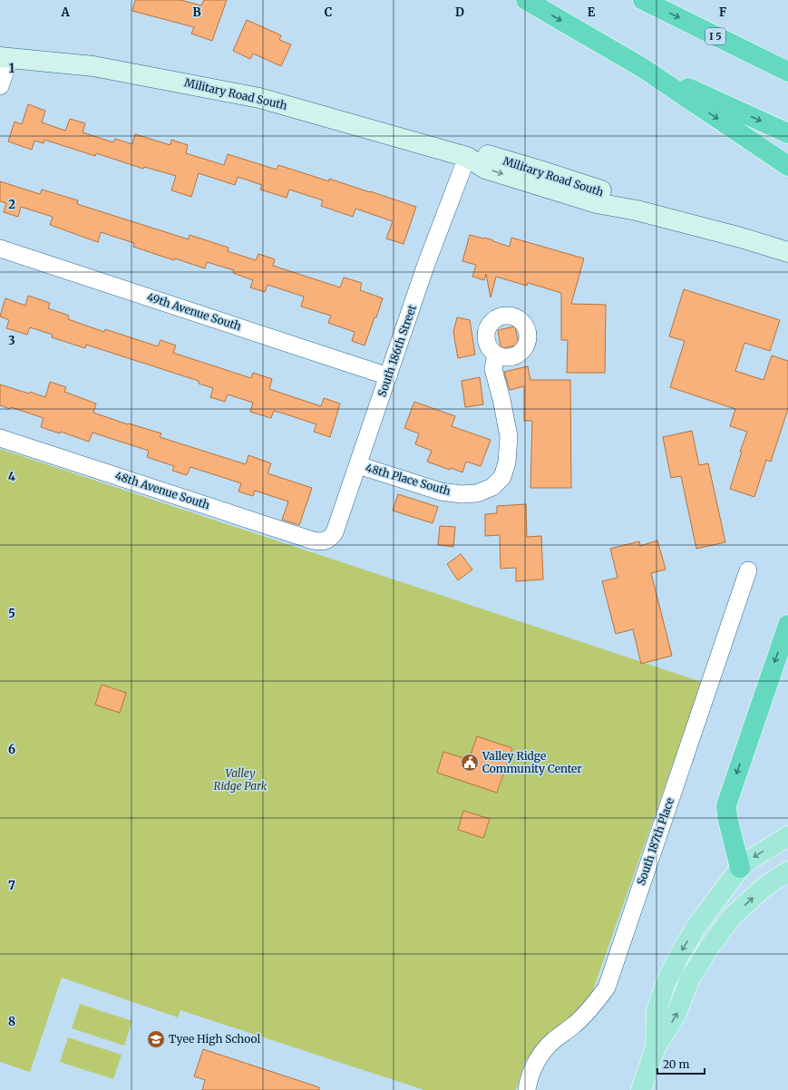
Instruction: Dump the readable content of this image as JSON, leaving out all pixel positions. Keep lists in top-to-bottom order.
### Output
{
  "streets": {
    "highway": ["I 5"],
    "main road": ["Military Road South"],
    "street": [
      "49th Avenue South",
      "South 186th Street",
      "48th Place South",
      "48th Avenue South",
      "South 187th Place"
    ]
  },
  "crossings": [
    ["Military Road South", "South 186th Street"],
    ["49th Avenue South", "South 186th Street"],
    ["South 186th Street", "48th Place South"],
    ["South 186th Street", "48th Avenue South"]
  ],
  "parks": ["Valley Ridge Park"],
  "places": {
    "public building": ["Valley Ridge Community Center"],
    "school or university": ["Tyee High School"]
  },
  "scale_bar": "20 m",
  "grid": {
    "columns": [
      "A",
      "B",
      "C",
      "D",
      "E",
      "F"
    ],
    "rows": [
      "1",
      "2",
      "3",
      "4",
      "5",
      "6",
      "7",
      "8"
    ]
  }
}
